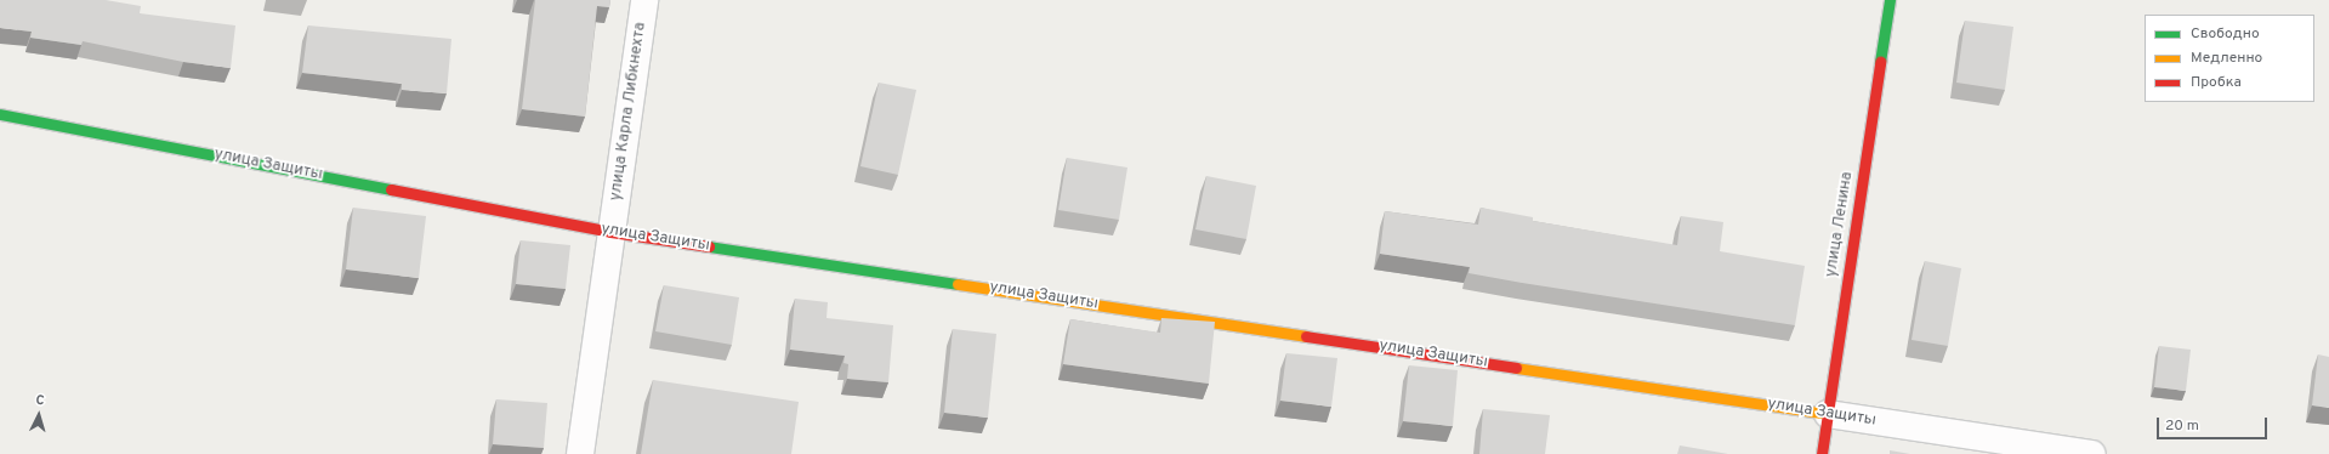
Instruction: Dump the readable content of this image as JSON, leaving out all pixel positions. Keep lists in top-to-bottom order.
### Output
{
  "streets": {
    "street": ["улица Карла Либкнехта", "улица Защиты", "улица Ленина"]
  },
  "crossings": [
    ["улица Карла Либкнехта", "улица Защиты"],
    ["улица Защиты", "улица Ленина"]
  ],
  "legend": ["Свободно", "Медленно", "Пробка"],
  "scale_bar": "20 m",
  "north": "top"
}
